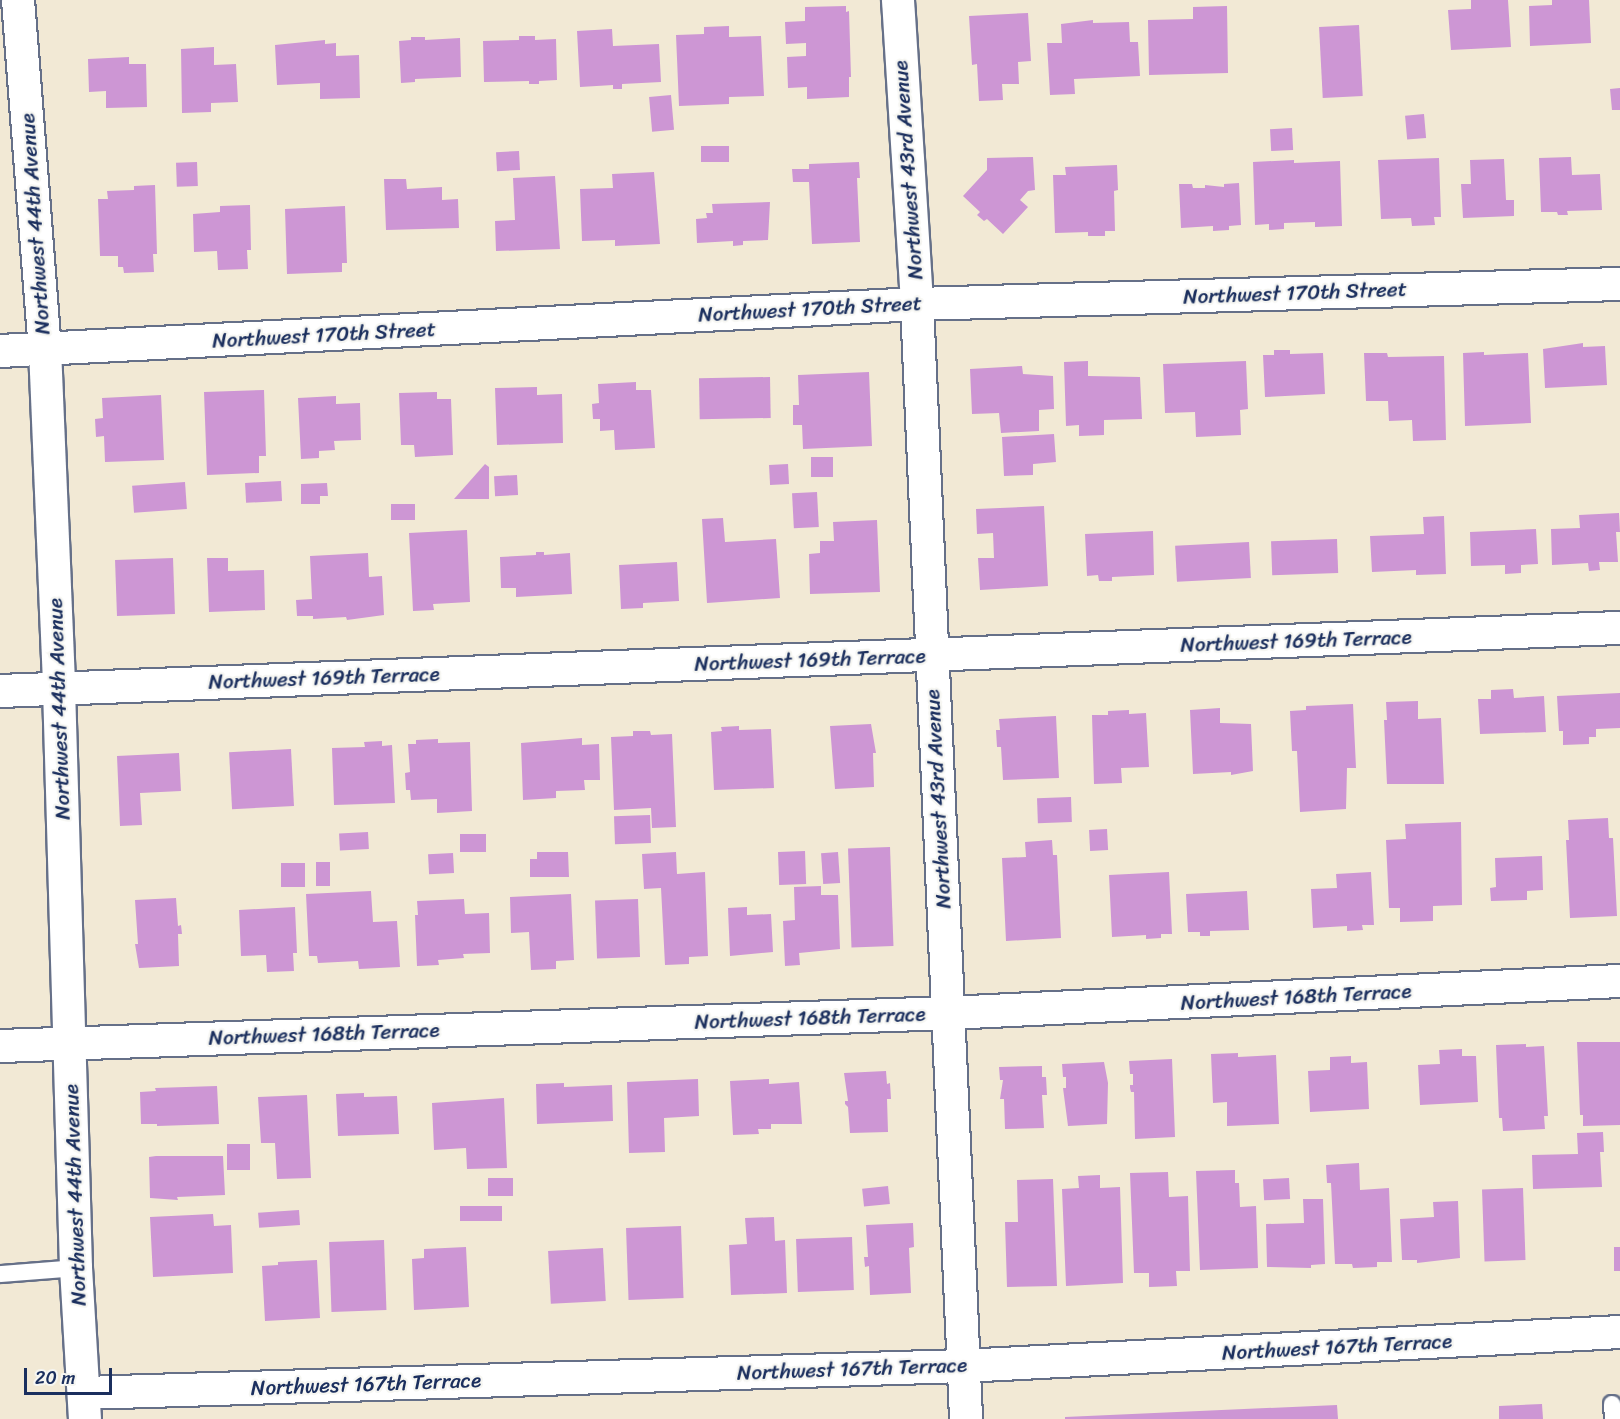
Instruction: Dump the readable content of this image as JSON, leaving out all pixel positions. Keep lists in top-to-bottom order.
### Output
{
  "streets": {
    "street": [
      "Northwest 43rd Avenue",
      "Northwest 44th Avenue",
      "Northwest 170th Street",
      "Northwest 169th Terrace",
      "Northwest 168th Terrace",
      "Northwest 167th Terrace"
    ]
  },
  "crossings": [
    ["Northwest 43rd Avenue", "Northwest 170th Street"],
    ["Northwest 43rd Avenue", "Northwest 169th Terrace"],
    ["Northwest 43rd Avenue", "Northwest 168th Terrace"],
    ["Northwest 43rd Avenue", "Northwest 167th Terrace"],
    ["Northwest 44th Avenue", "Northwest 170th Street"],
    ["Northwest 44th Avenue", "Northwest 169th Terrace"],
    ["Northwest 44th Avenue", "Northwest 168th Terrace"],
    ["Northwest 44th Avenue", "Northwest 167th Terrace"]
  ],
  "scale_bar": "20 m"
}
